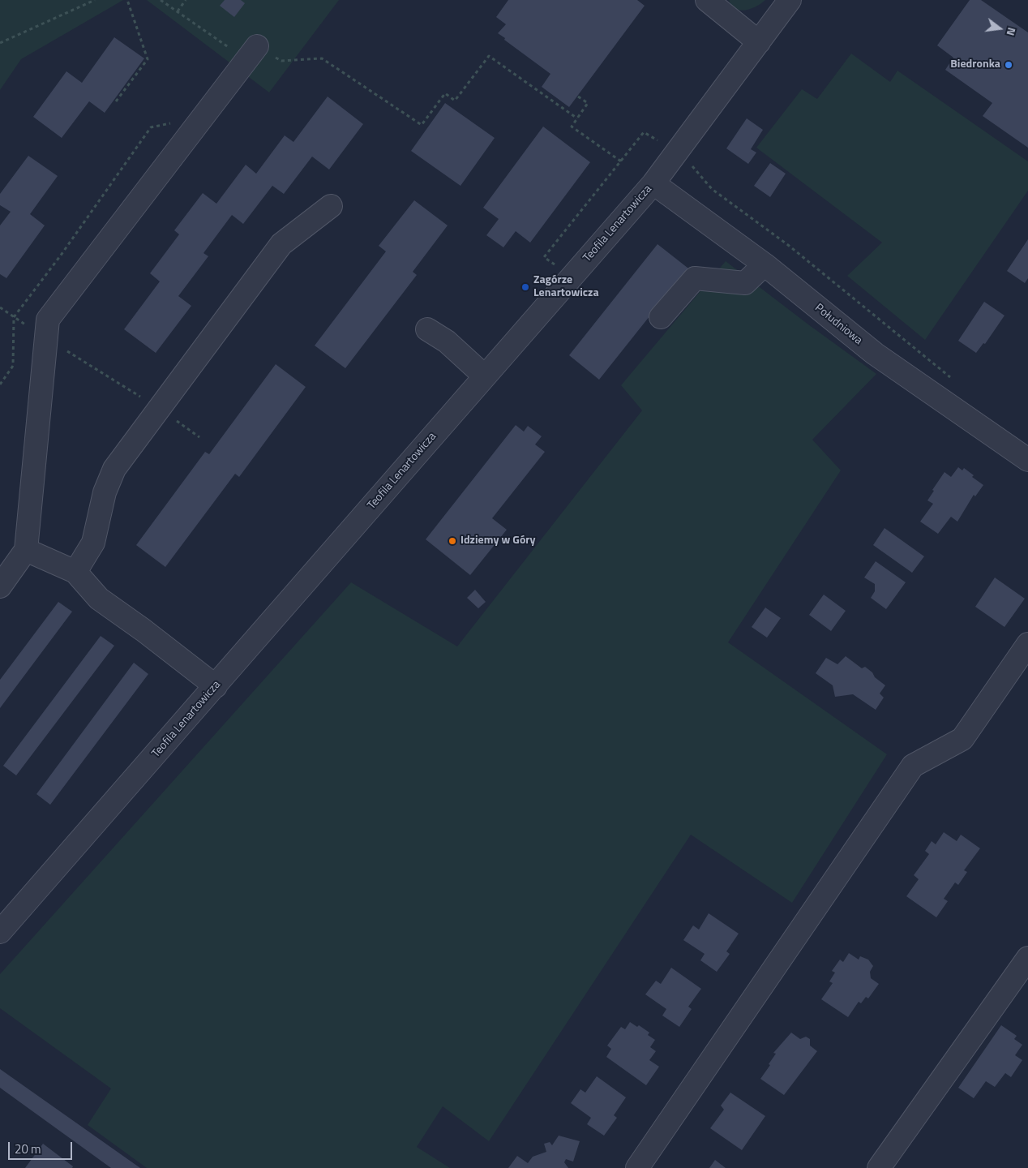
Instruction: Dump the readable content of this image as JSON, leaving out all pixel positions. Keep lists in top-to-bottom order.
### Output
{
  "streets": {
    "street": ["Teofila Lenartowicza", "Południowa"]
  },
  "crossings": [
    ["Teofila Lenartowicza", "Południowa"]
  ],
  "places": ["Biedronka", "Zagórze Lenartowicza", "Idziemy w Góry"],
  "scale_bar": "20 m",
  "north": "right"
}
